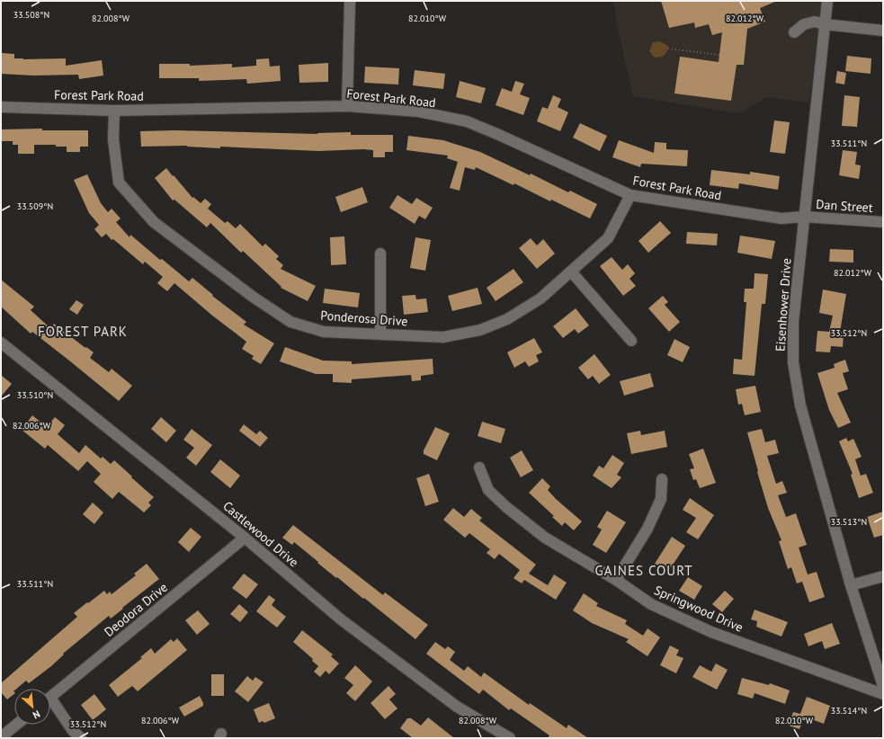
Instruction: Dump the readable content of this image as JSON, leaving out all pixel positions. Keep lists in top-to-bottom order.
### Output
{
  "streets": {
    "street": [
      "Forest Park Road",
      "Dan Street",
      "Eisenhower Drive",
      "Ponderosa Drive",
      "Castlewood Drive",
      "Springwood Drive",
      "Deodora Drive"
    ]
  },
  "crossings": [
    ["Forest Park Road", "Dan Street"],
    ["Forest Park Road", "Eisenhower Drive"],
    ["Forest Park Road", "Ponderosa Drive"],
    ["Dan Street", "Eisenhower Drive"],
    ["Castlewood Drive", "Deodora Drive"]
  ],
  "districts": ["FOREST PARK", "GAINES COURT"],
  "north": "bottom right",
  "coordinates": [
    "33.508°N",
    "82.008°W",
    "82.010°W",
    "82.012°W",
    "33.511°N",
    "33.509°N",
    "33.512°N",
    "33.510°N",
    "82.006°W",
    "33.513°N",
    "33.514°N"
  ]
}
